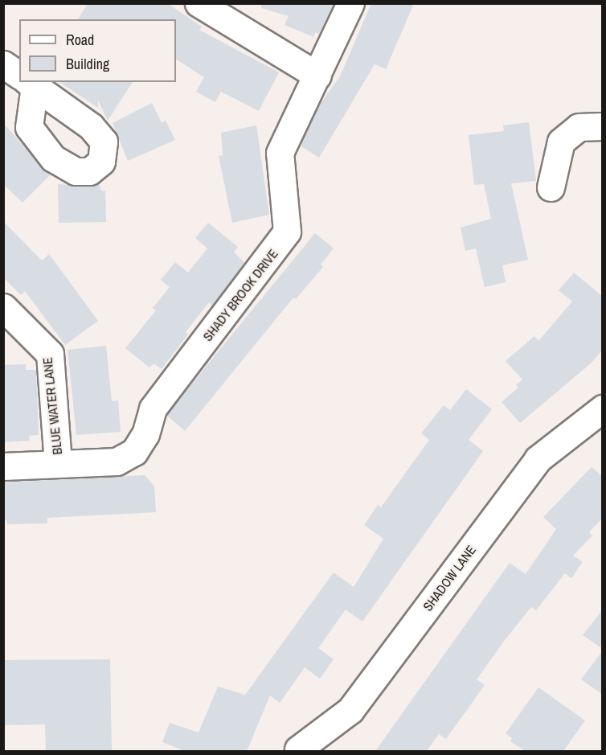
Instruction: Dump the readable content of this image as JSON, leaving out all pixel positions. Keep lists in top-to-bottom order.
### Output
{
  "streets": {
    "street": ["SHADY BROOK DRIVE", "BLUE WATER LANE", "SHADOW LANE"]
  },
  "crossings": [
    ["SHADY BROOK DRIVE", "BLUE WATER LANE"]
  ],
  "legend": ["Road", "Building"]
}
